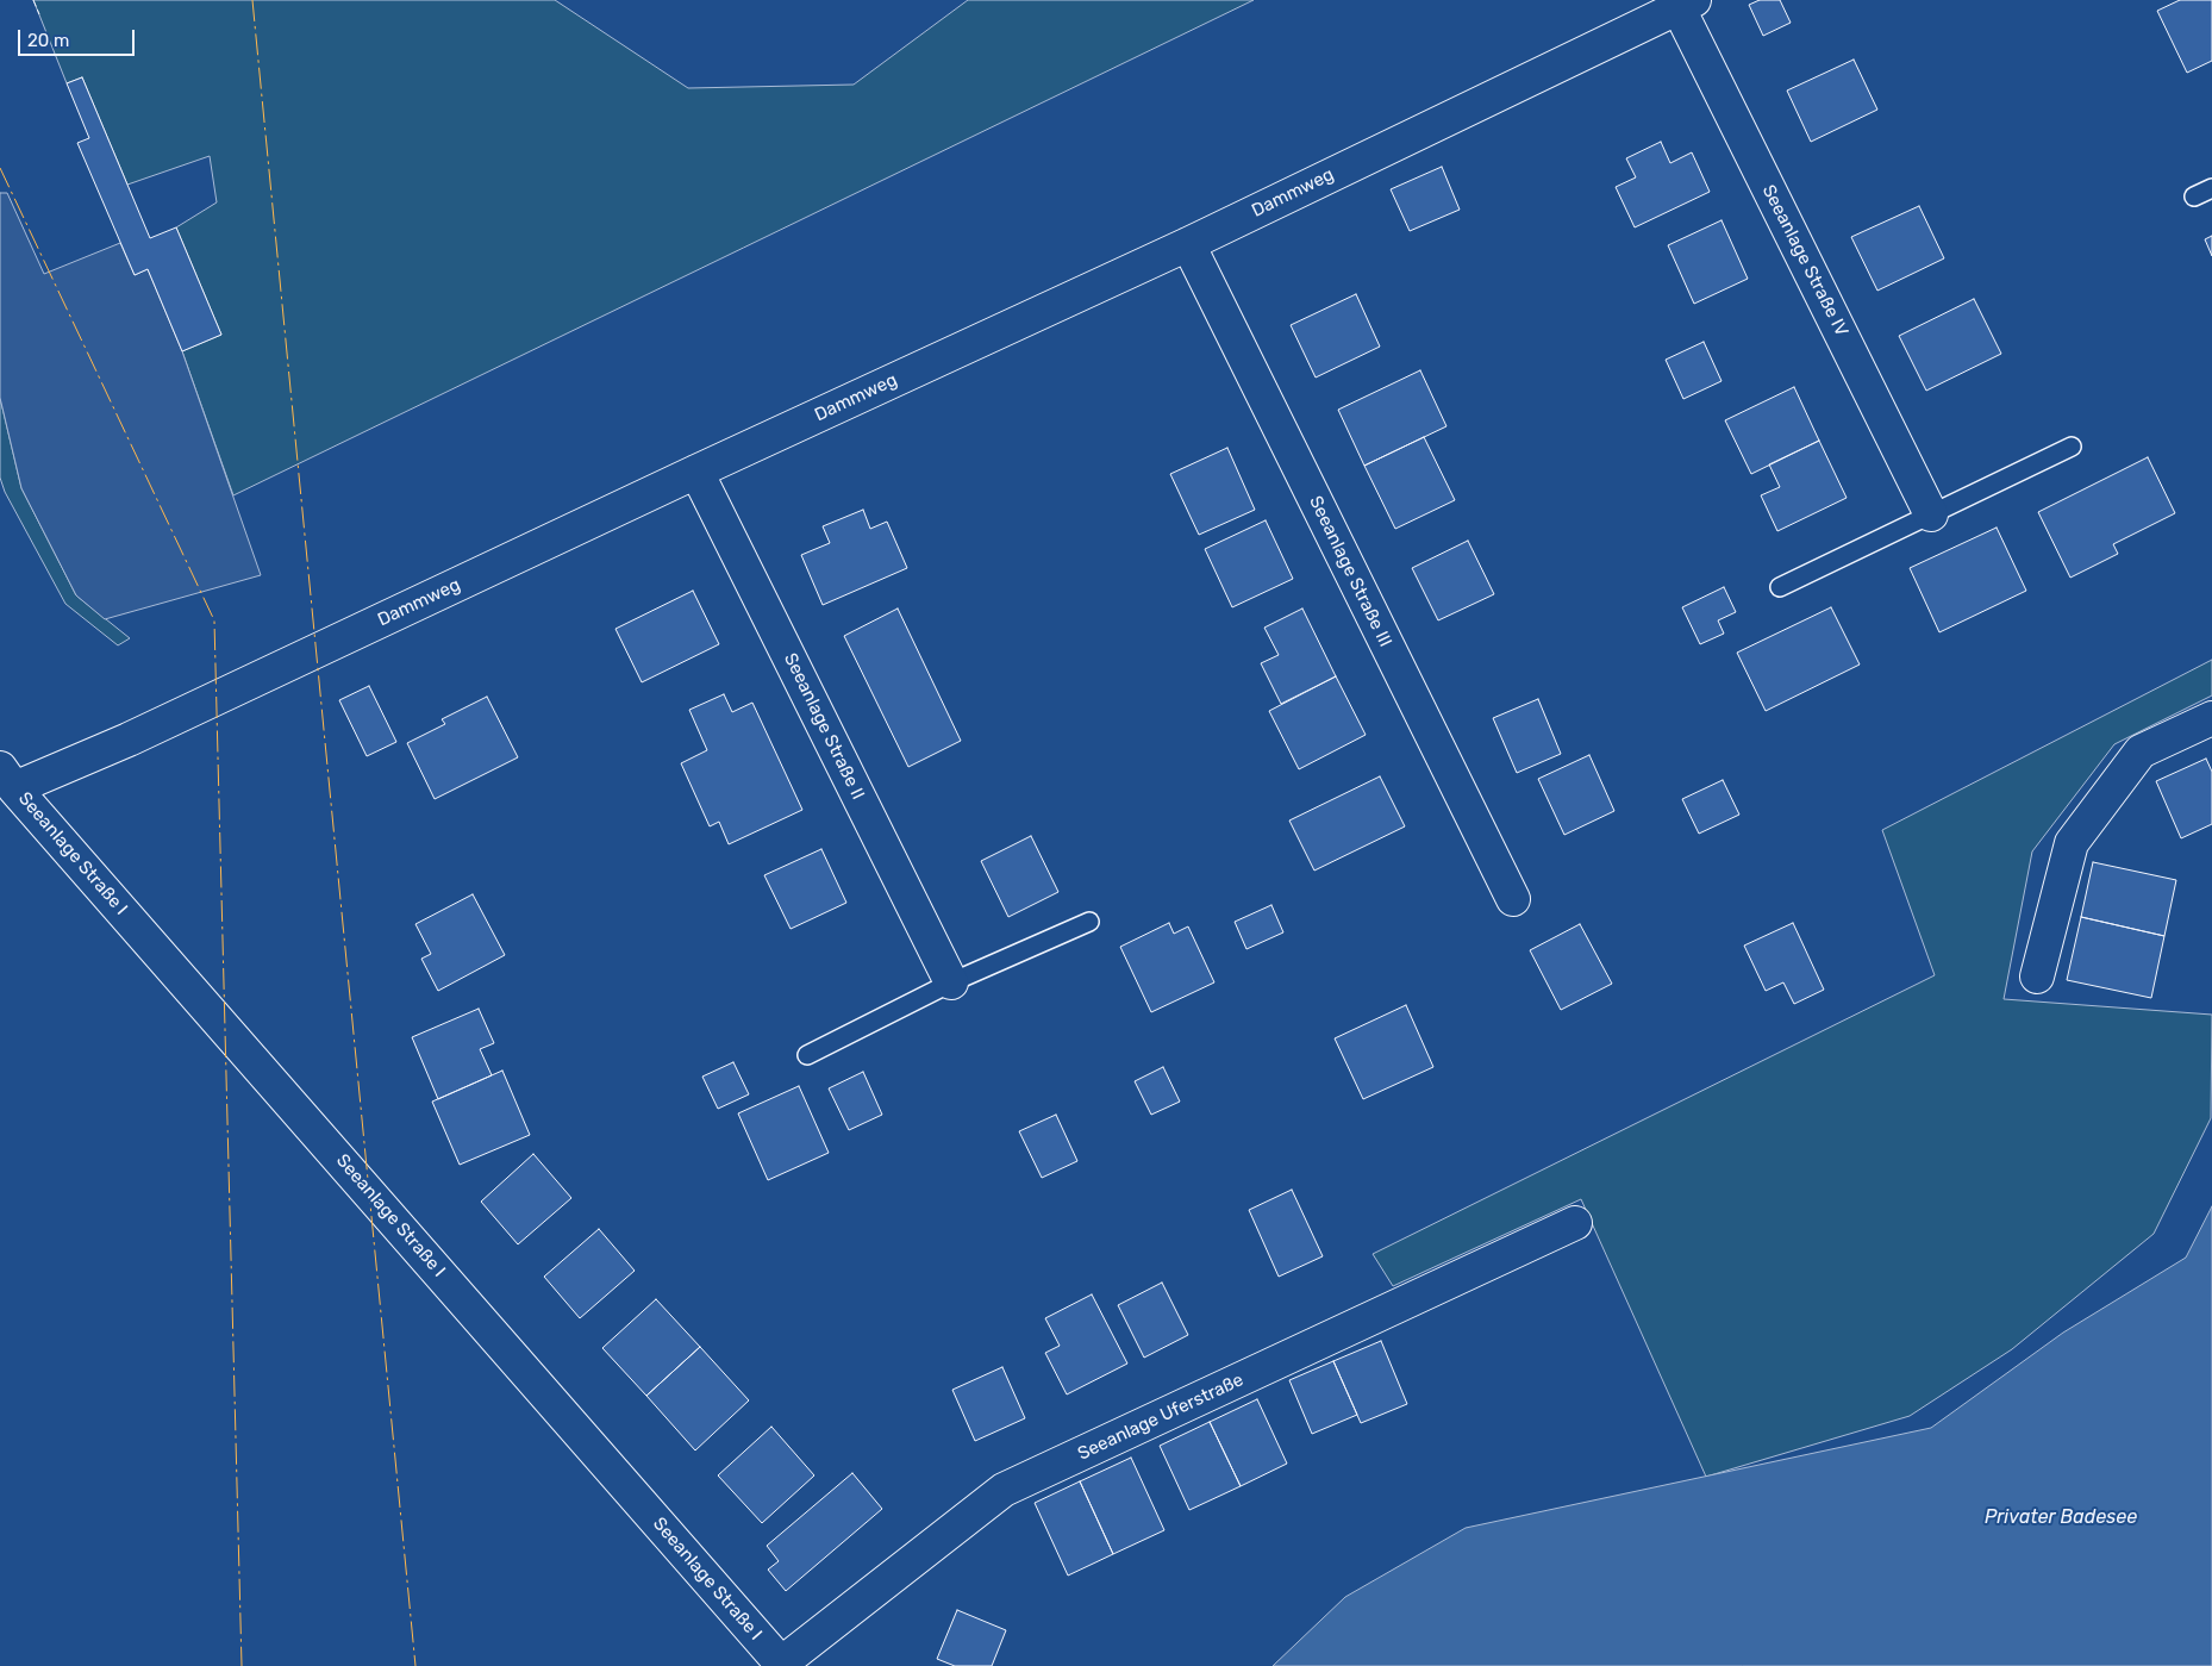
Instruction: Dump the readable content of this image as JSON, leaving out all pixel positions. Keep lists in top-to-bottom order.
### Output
{
  "streets": {
    "street": [
      "Dammweg",
      "Seeanlage Straße IV",
      "Seeanlage Straße III",
      "Seeanlage Straße II",
      "Seeanlage Straße I",
      "Seeanlage Uferstraße"
    ]
  },
  "crossings": [
    ["Dammweg", "Seeanlage Straße IV"],
    ["Dammweg", "Seeanlage Straße III"],
    ["Dammweg", "Seeanlage Straße II"],
    ["Dammweg", "Seeanlage Straße I"],
    ["Seeanlage Straße I", "Seeanlage Uferstraße"]
  ],
  "water": ["Privater Badesee"],
  "scale_bar": "20 m"
}
